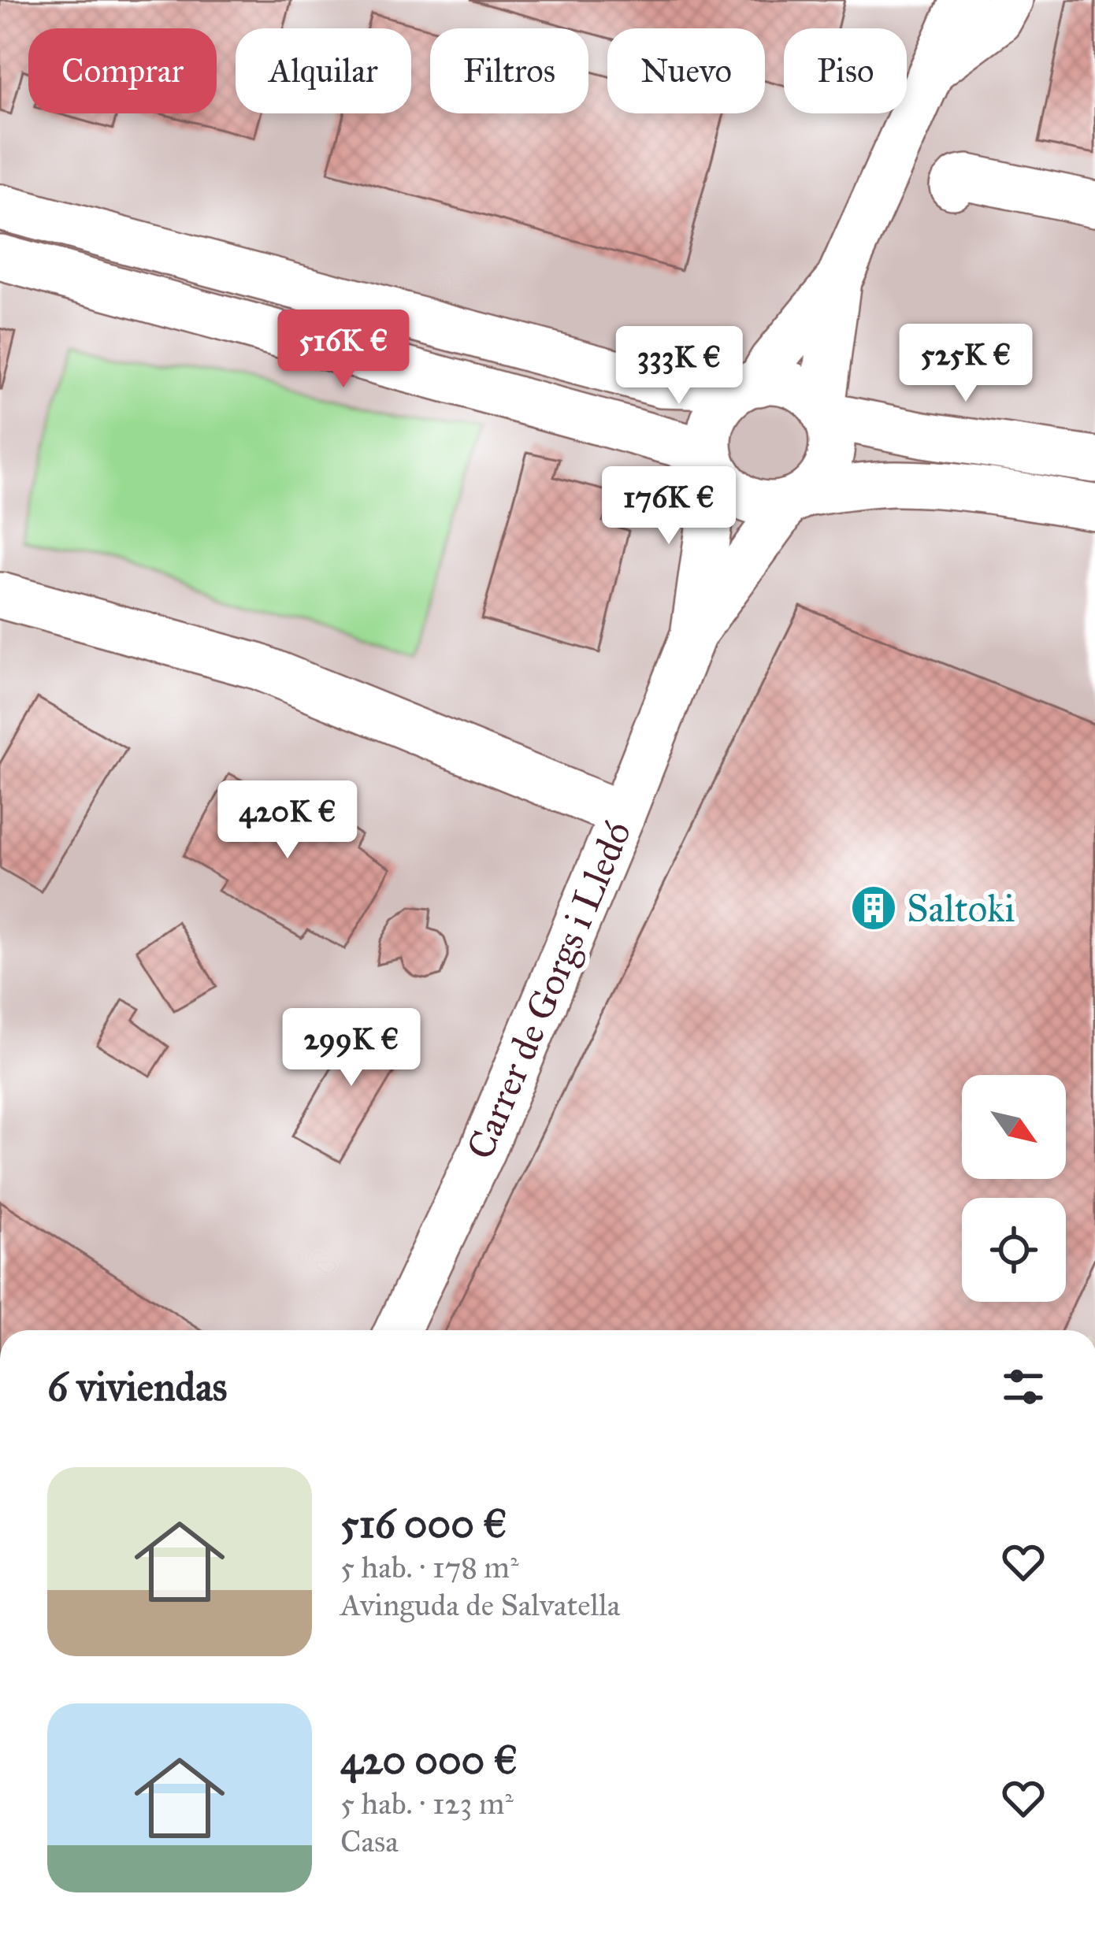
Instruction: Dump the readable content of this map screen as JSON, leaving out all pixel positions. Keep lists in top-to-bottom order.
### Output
{
  "streets": {
    "street": ["Carrer de Gorgs i Lledó"]
  },
  "places": {
    "building": ["Saltoki"]
  },
  "north": "bottom right",
  "page": {
    "chip": [
      "Comprar",
      "Alquilar",
      "Filtros",
      "Nuevo",
      "Piso"
    ],
    "price": [
      "516K €",
      "525K €",
      "333K €",
      "176K €",
      "420K €",
      "299K €"
    ],
    "heading": "6 viviendas",
    "list": [
      {
        "name": "516 000 €",
        "note": "5 hab. · 178 m² · Avinguda de Salvatella"
      },
      {
        "name": "420 000 €",
        "note": "5 hab. · 123 m² · Casa"
      }
    ]
  }
}
